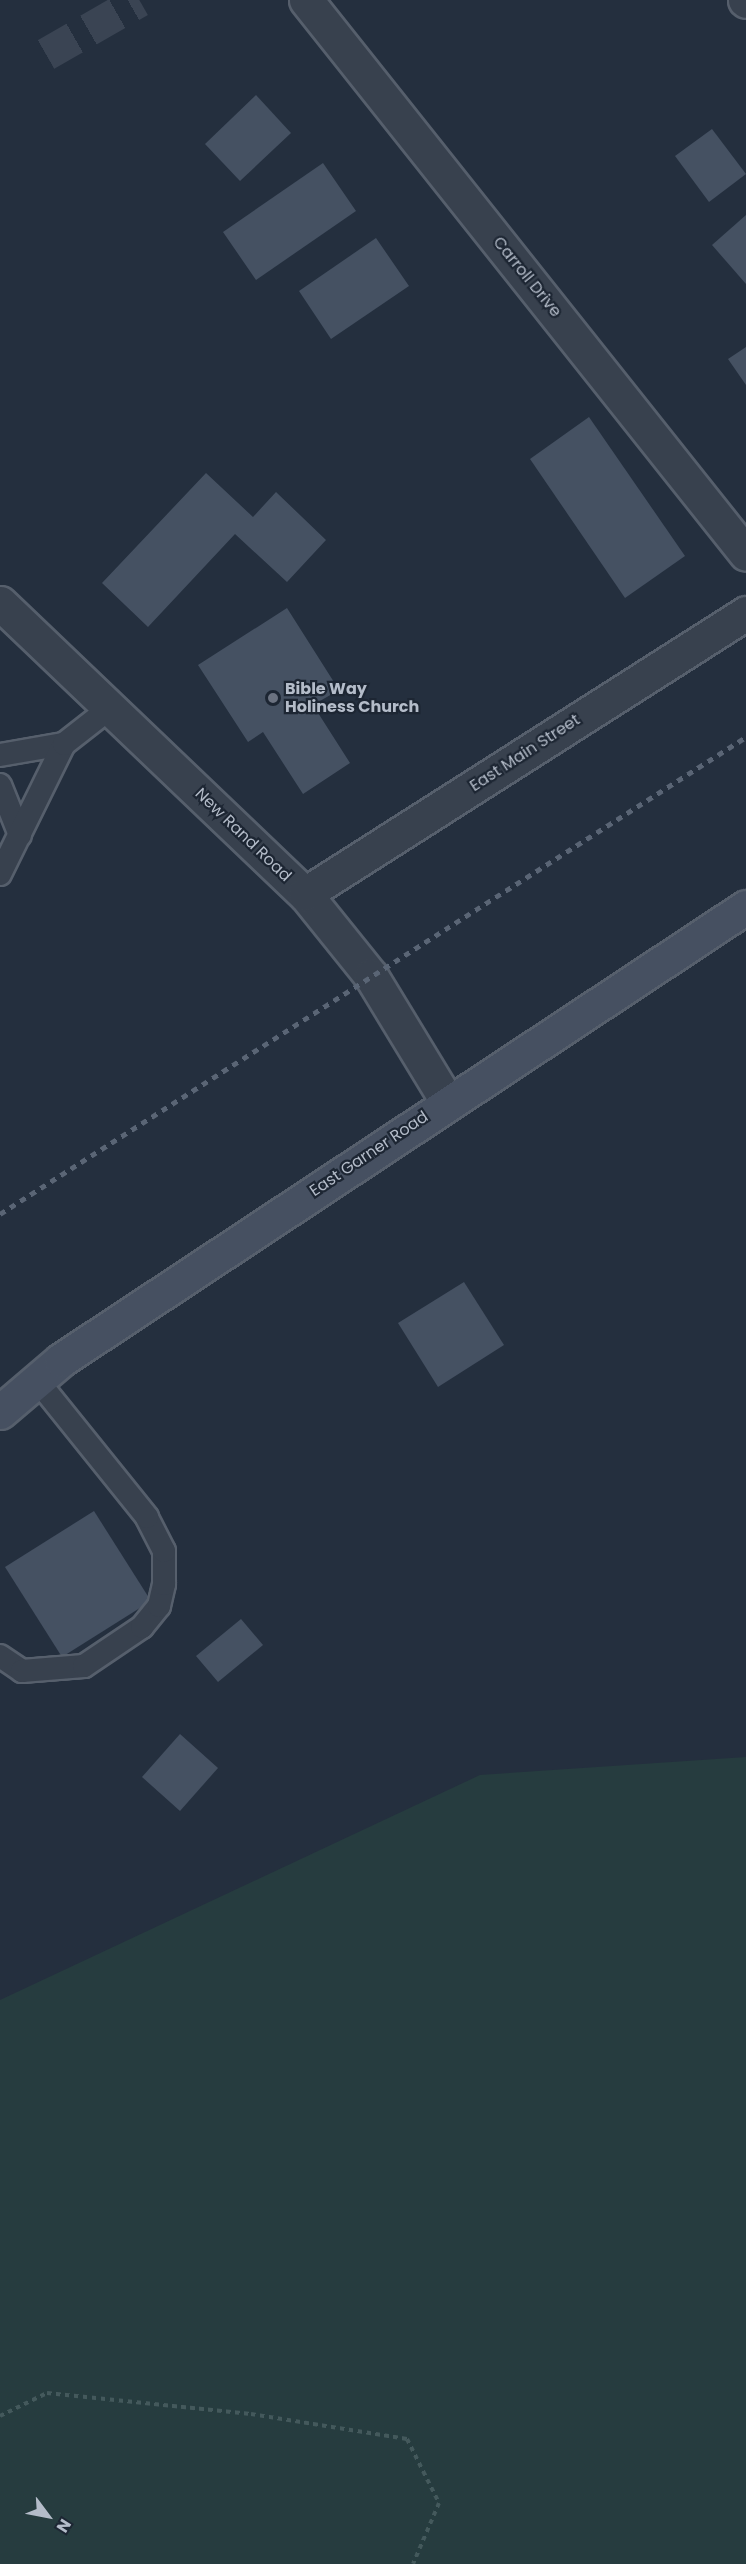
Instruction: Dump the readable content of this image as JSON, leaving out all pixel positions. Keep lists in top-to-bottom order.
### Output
{
  "streets": {
    "main road": ["East Garner Road"],
    "street": ["Carroll Drive", "East Main Street", "New Rand Road"]
  },
  "crossings": [
    ["East Main Street", "New Rand Road"],
    ["New Rand Road", "East Garner Road"]
  ],
  "places": ["Bible Way Holiness Church"],
  "north": "bottom right"
}
